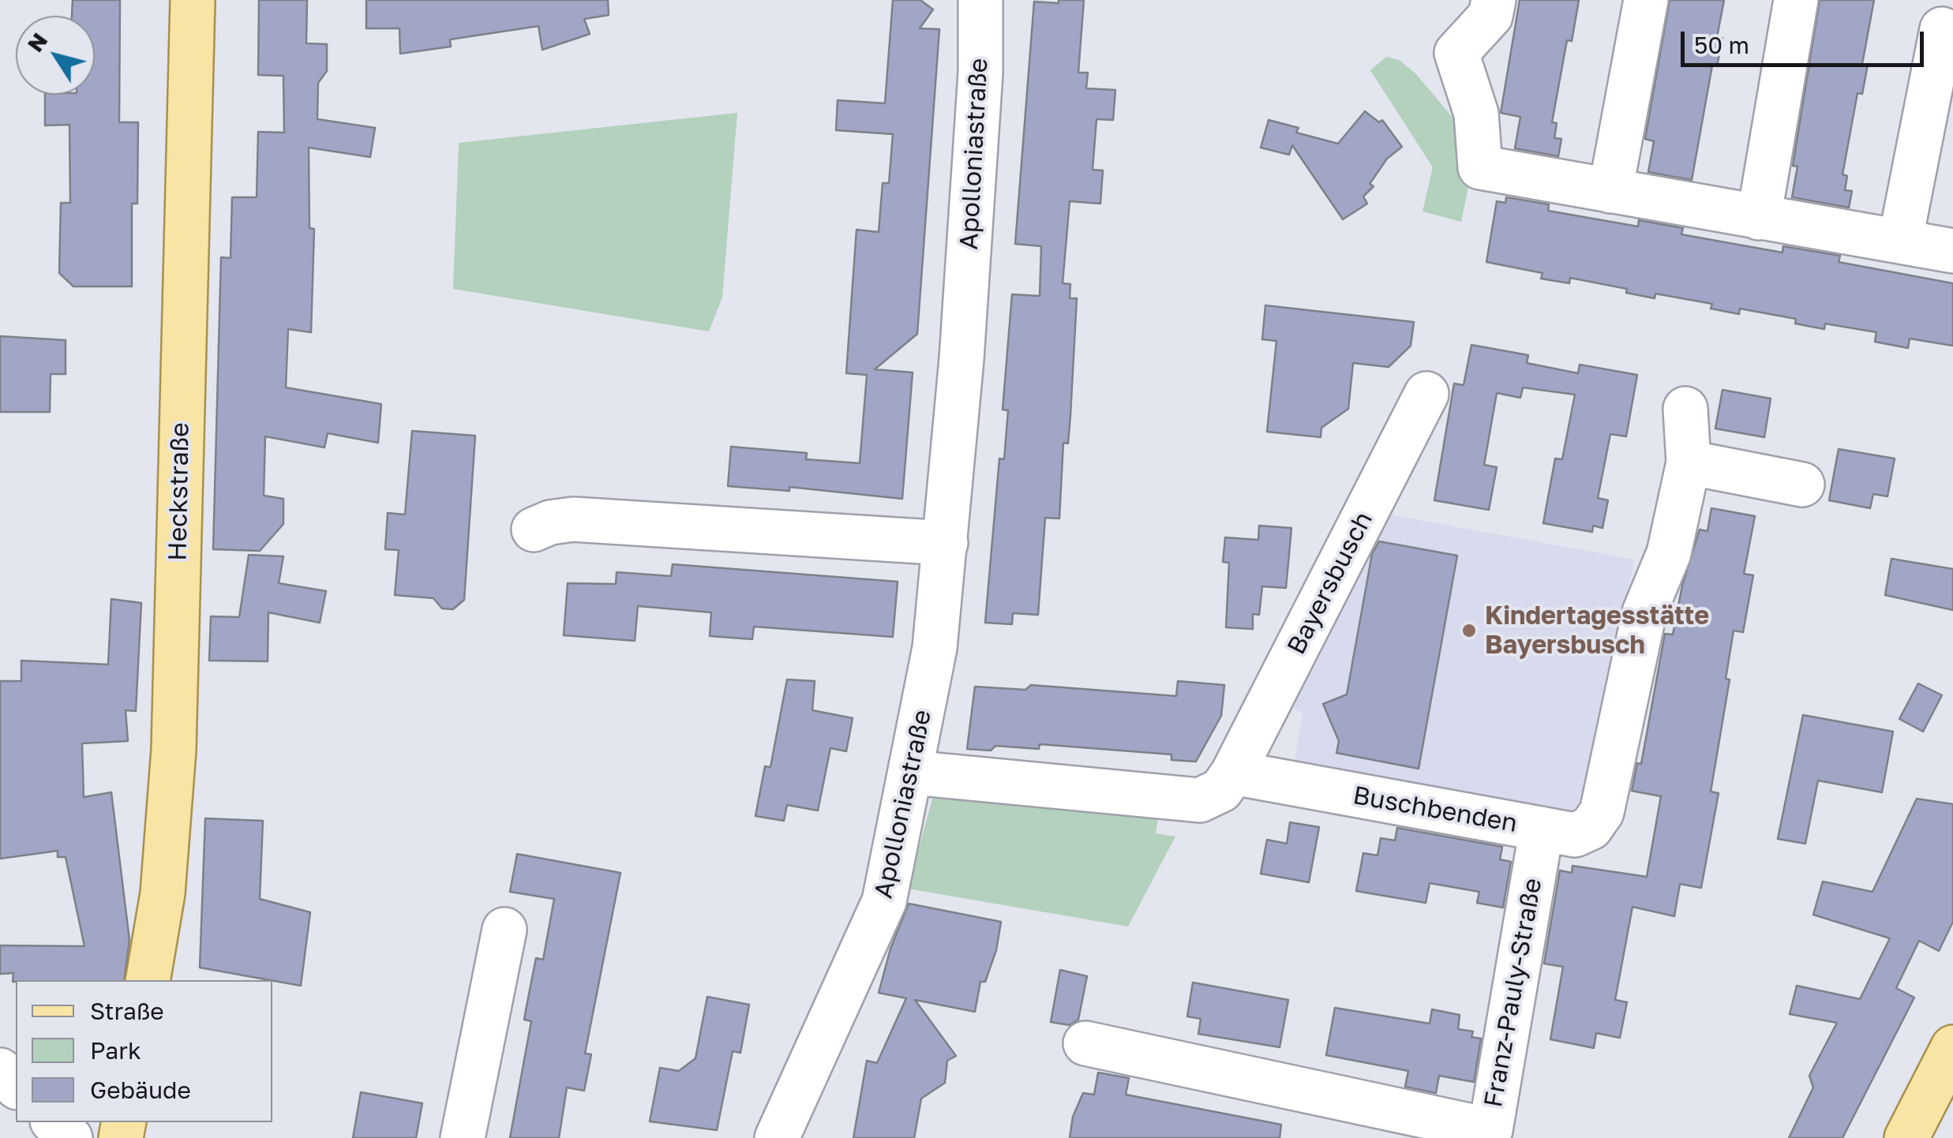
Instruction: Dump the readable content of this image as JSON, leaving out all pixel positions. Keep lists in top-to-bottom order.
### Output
{
  "streets": {
    "main road": ["Heckstraße"],
    "street": [
      "Apolloniastraße",
      "Bayersbusch",
      "Buschbenden",
      "Franz-Pauly-Straße"
    ]
  },
  "crossings": [
    ["Bayersbusch", "Buschbenden"],
    ["Buschbenden", "Franz-Pauly-Straße"]
  ],
  "places": ["Kindertagesstätte Bayersbusch"],
  "legend": ["Straße", "Park", "Gebäude"],
  "scale_bar": "50 m",
  "north": "top left"
}
